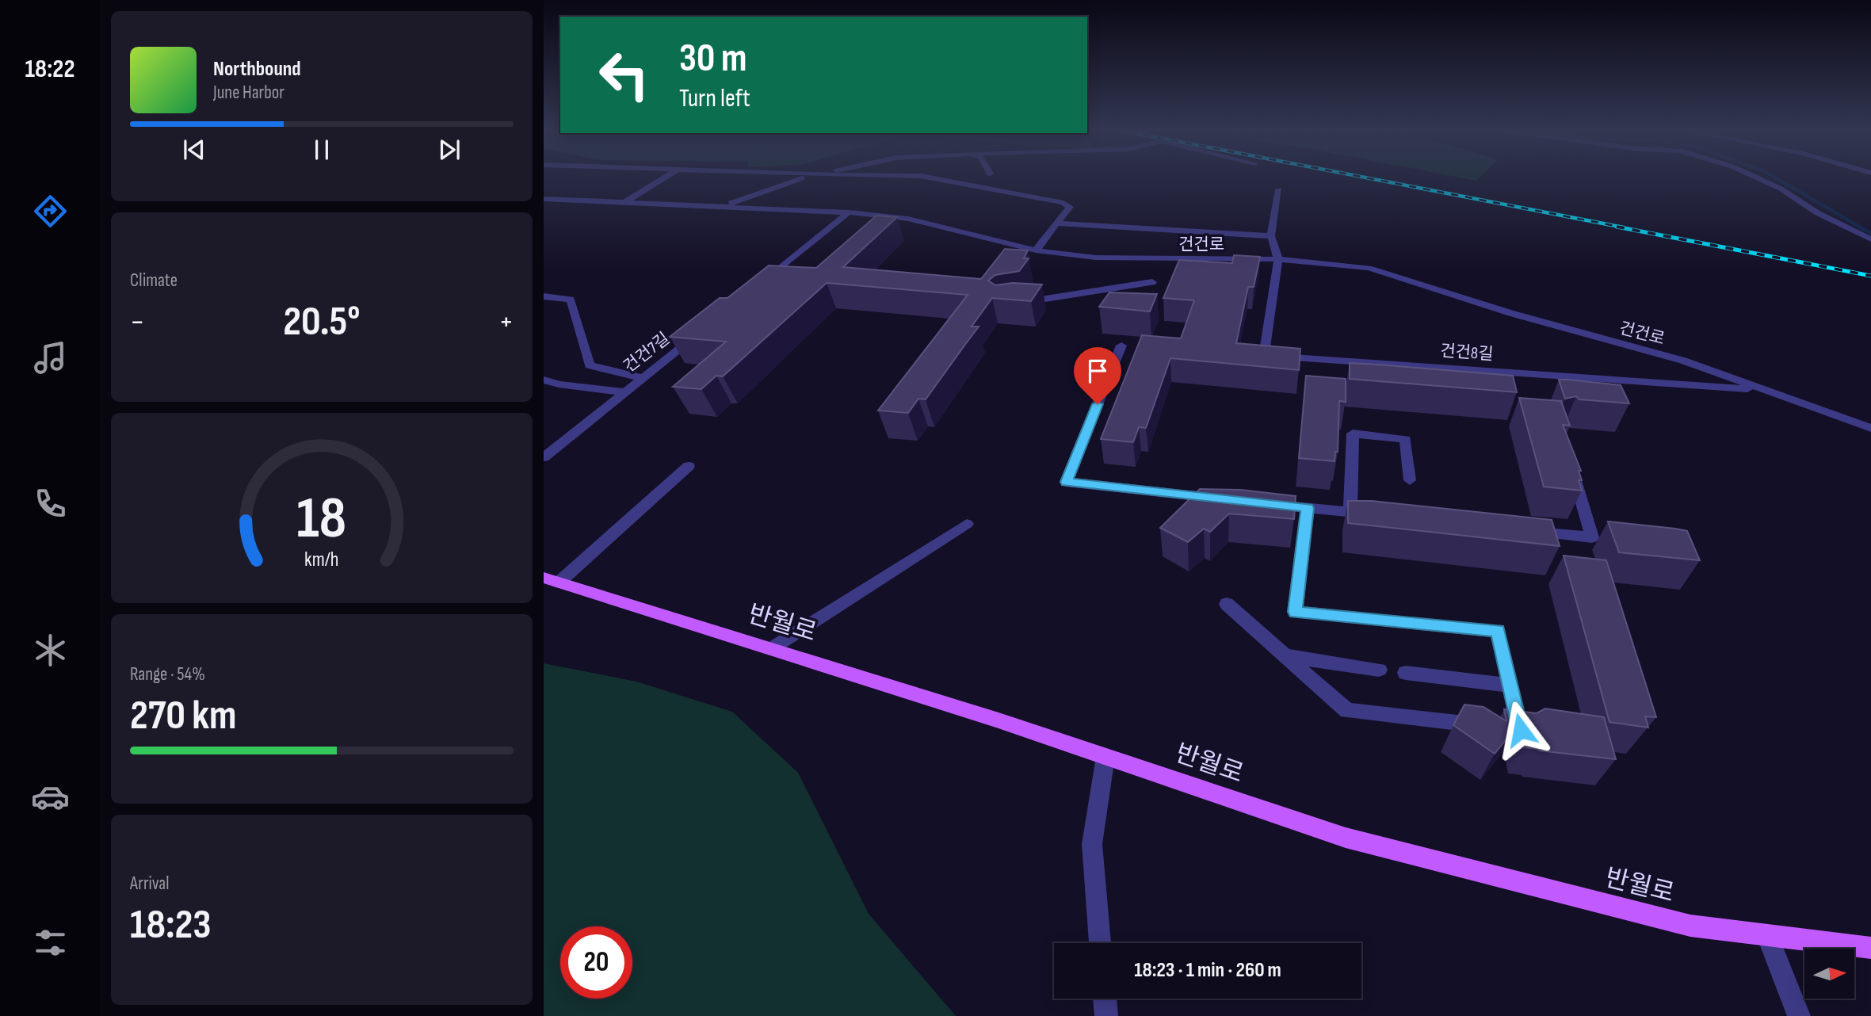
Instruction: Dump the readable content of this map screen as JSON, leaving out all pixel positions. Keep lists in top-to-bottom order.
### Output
{
  "streets": {
    "main road": ["반월로"],
    "street": ["건건로", "건건7길", "건건8길"]
  },
  "crossings": [
    ["건건로", "건건8길"]
  ],
  "north": "right",
  "page": {
    "tabs": "18:22",
    "turn": ["30 m", "Turn left"],
    "song": ["Northbound", "June Harbor"],
    "tile": [
      "Climate",
      ["Range · 54%", "270 km"],
      ["Arrival", "18:23"]
    ],
    "heat": ["−", "20.5°", "+"],
    "limit": "20",
    "trip": "18:23 · 1 min · 260 m",
    "gauge": ["18", "km/h"]
  }
}
